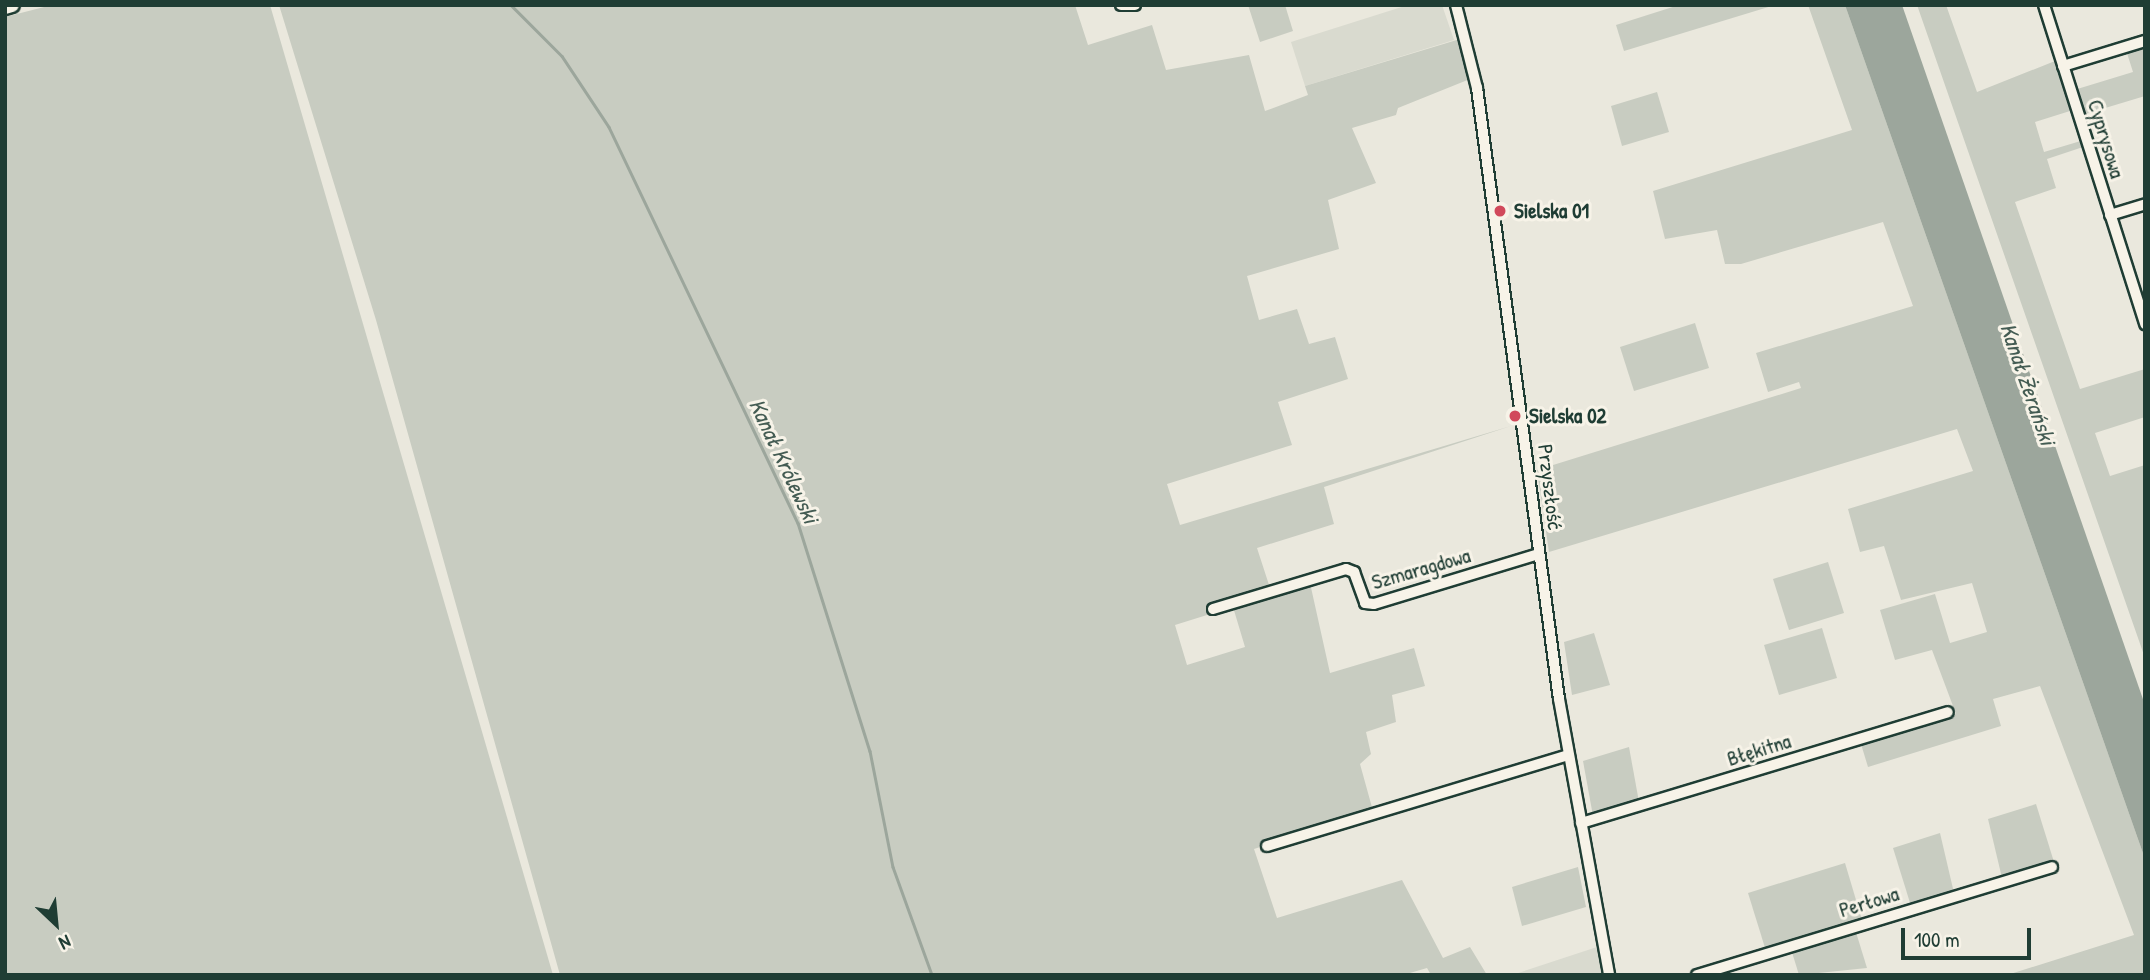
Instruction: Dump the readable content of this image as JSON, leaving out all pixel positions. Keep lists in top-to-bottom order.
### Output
{
  "streets": {
    "street": [
      "Cyprysowa",
      "Przyszłość",
      "Szmaragdowa",
      "Błękitna",
      "Perłowa"
    ]
  },
  "crossings": [
    ["Przyszłość", "Szmaragdowa"],
    ["Przyszłość", "Błękitna"]
  ],
  "water": ["Kanał Żerański", "Kanał Królewski"],
  "places": ["Sielska 01", "Sielska 02"],
  "scale_bar": "100 m",
  "north": "bottom right"
}
